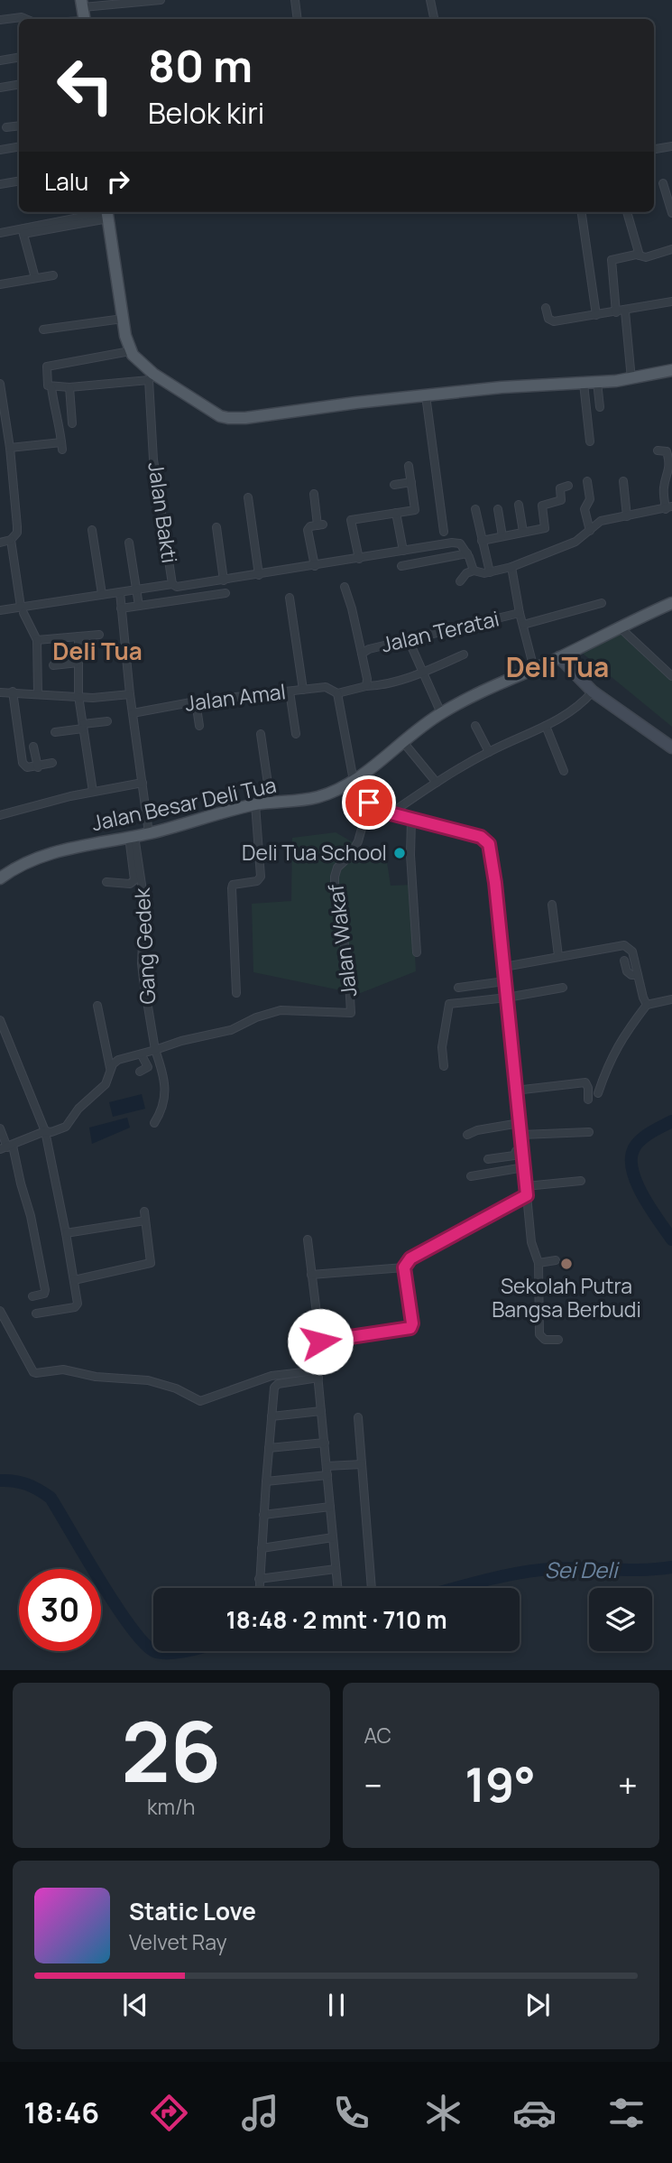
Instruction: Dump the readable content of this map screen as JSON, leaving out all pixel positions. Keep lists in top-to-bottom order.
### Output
{
  "streets": {
    "main road": ["Jalan Besar Deli Tua"],
    "street": [
      "Jalan Bakti",
      "Jalan Teratai",
      "Jalan Amal",
      "Jalan Wakaf",
      "Gang Gedek"
    ]
  },
  "crossings": [
    ["Jalan Besar Deli Tua", "Gang Gedek"],
    ["Jalan Wakaf", "Gang Gedek"]
  ],
  "districts": ["Deli Tua", "Deli Tua"],
  "water": ["Sei Deli"],
  "places": ["Deli Tua School", "Sekolah Putra Bangsa Berbudi"],
  "page": {
    "turn": ["80 m", "Belok kiri"],
    "then": "Lalu",
    "limit": "30",
    "trip": "18:48 · 2 mnt · 710 m",
    "tile": [
      ["26", "km/h"],
      "AC"
    ],
    "heat": ["−", "19°", "+"],
    "song": ["Static Love", "Velvet Ray"],
    "tabs": "18:46"
  }
}
